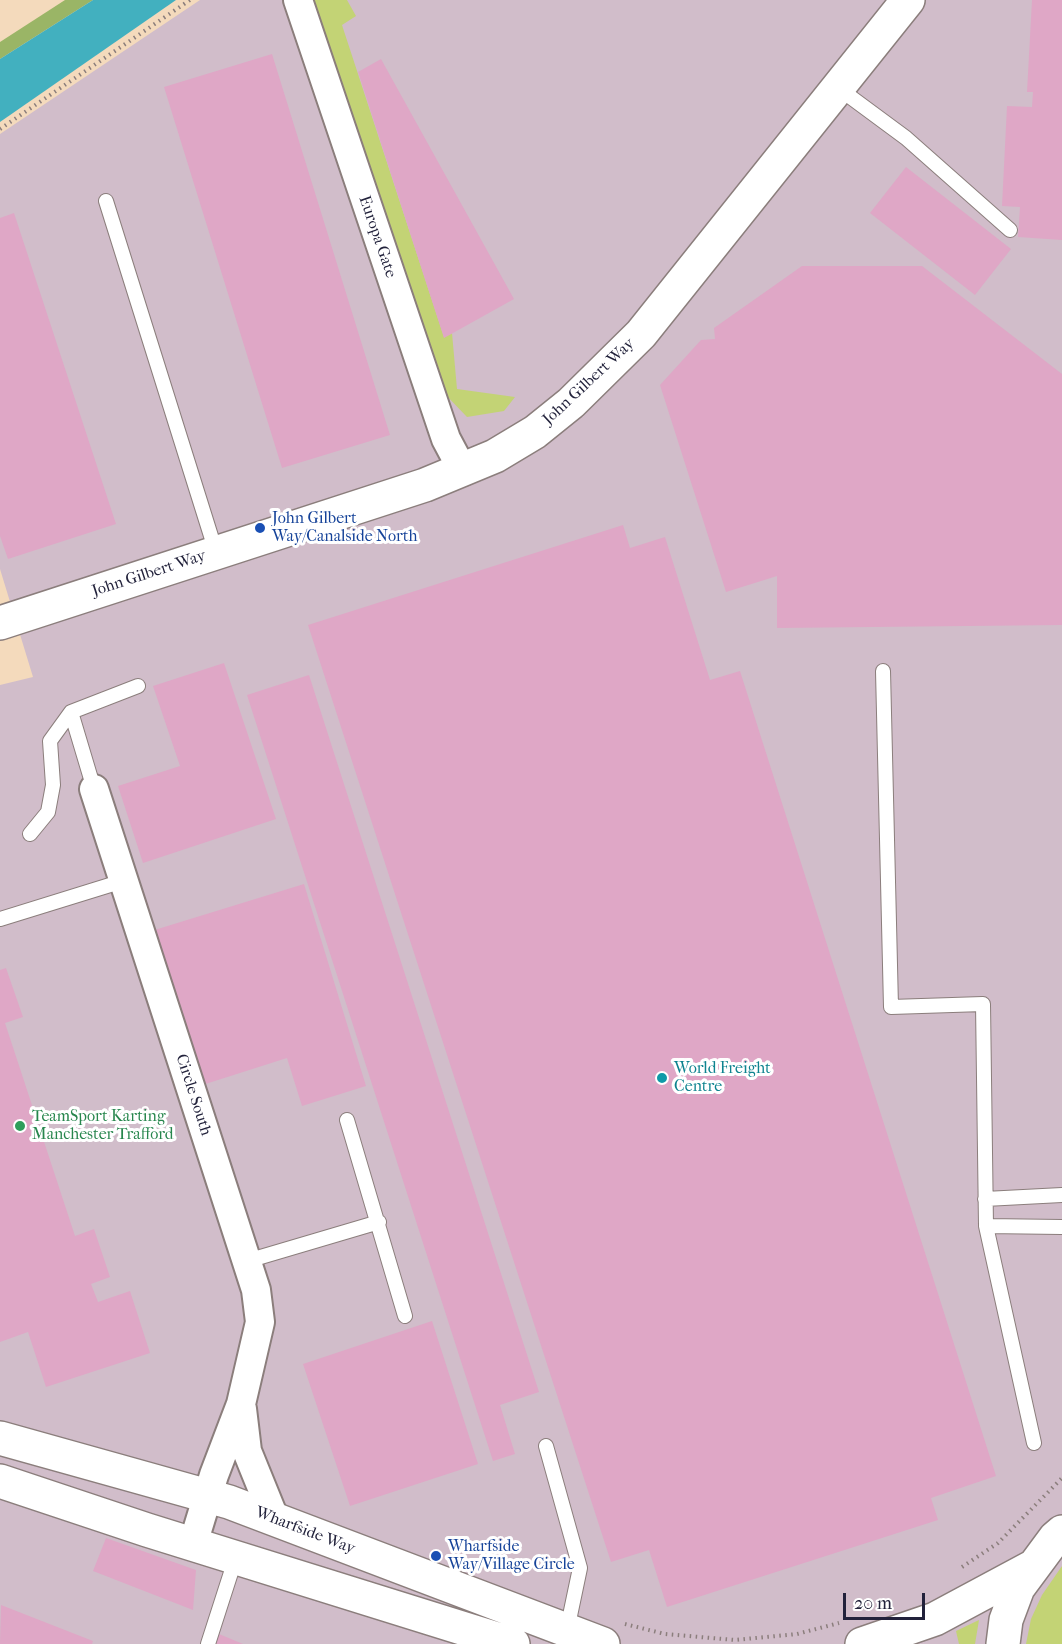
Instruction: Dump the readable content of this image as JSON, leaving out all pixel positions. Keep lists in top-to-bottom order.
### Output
{
  "streets": {
    "main road": ["John Gilbert Way", "Wharfside Way"],
    "street": ["Europa Gate", "Circle South"]
  },
  "crossings": [
    ["Europa Gate", "John Gilbert Way"],
    ["Circle South", "Wharfside Way"]
  ],
  "places": [
    "John Gilbert Way/Canalside North",
    "World Freight Centre",
    "TeamSport Karting Manchester Trafford",
    "Wharfside Way/Village Circle"
  ],
  "scale_bar": "20 m"
}
